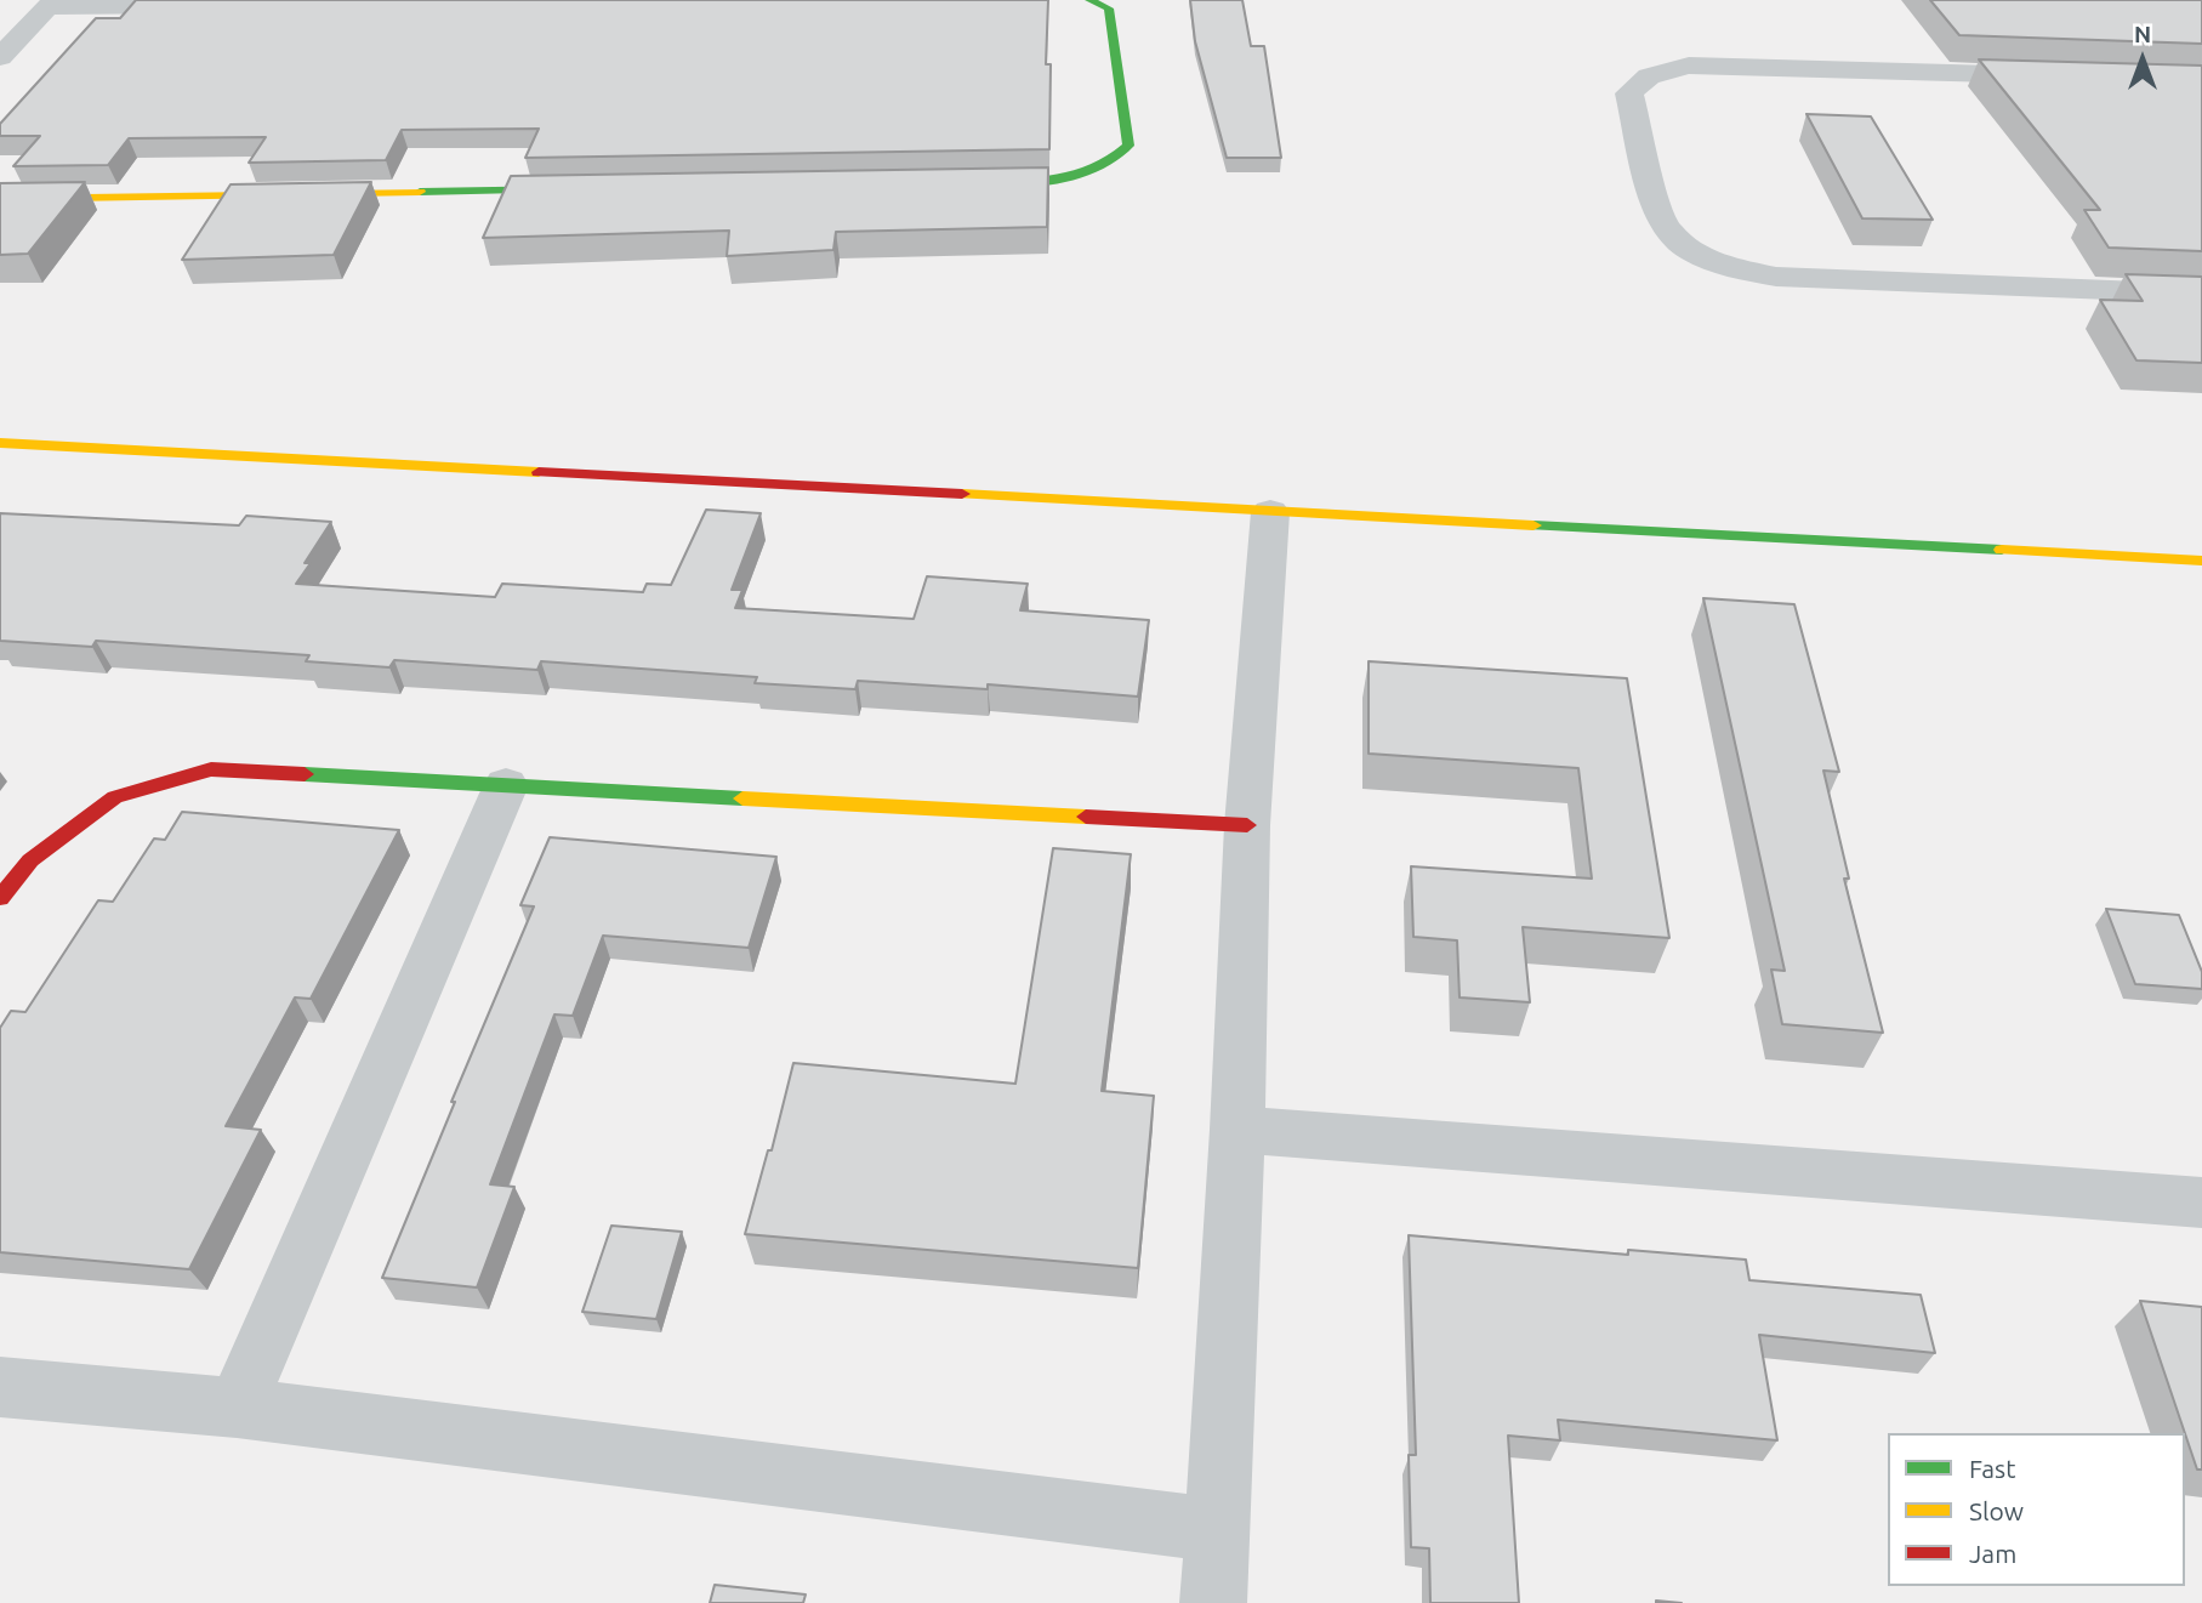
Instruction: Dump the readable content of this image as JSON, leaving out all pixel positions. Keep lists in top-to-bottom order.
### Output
{
  "legend": ["Fast", "Slow", "Jam"],
  "north": "top"
}
